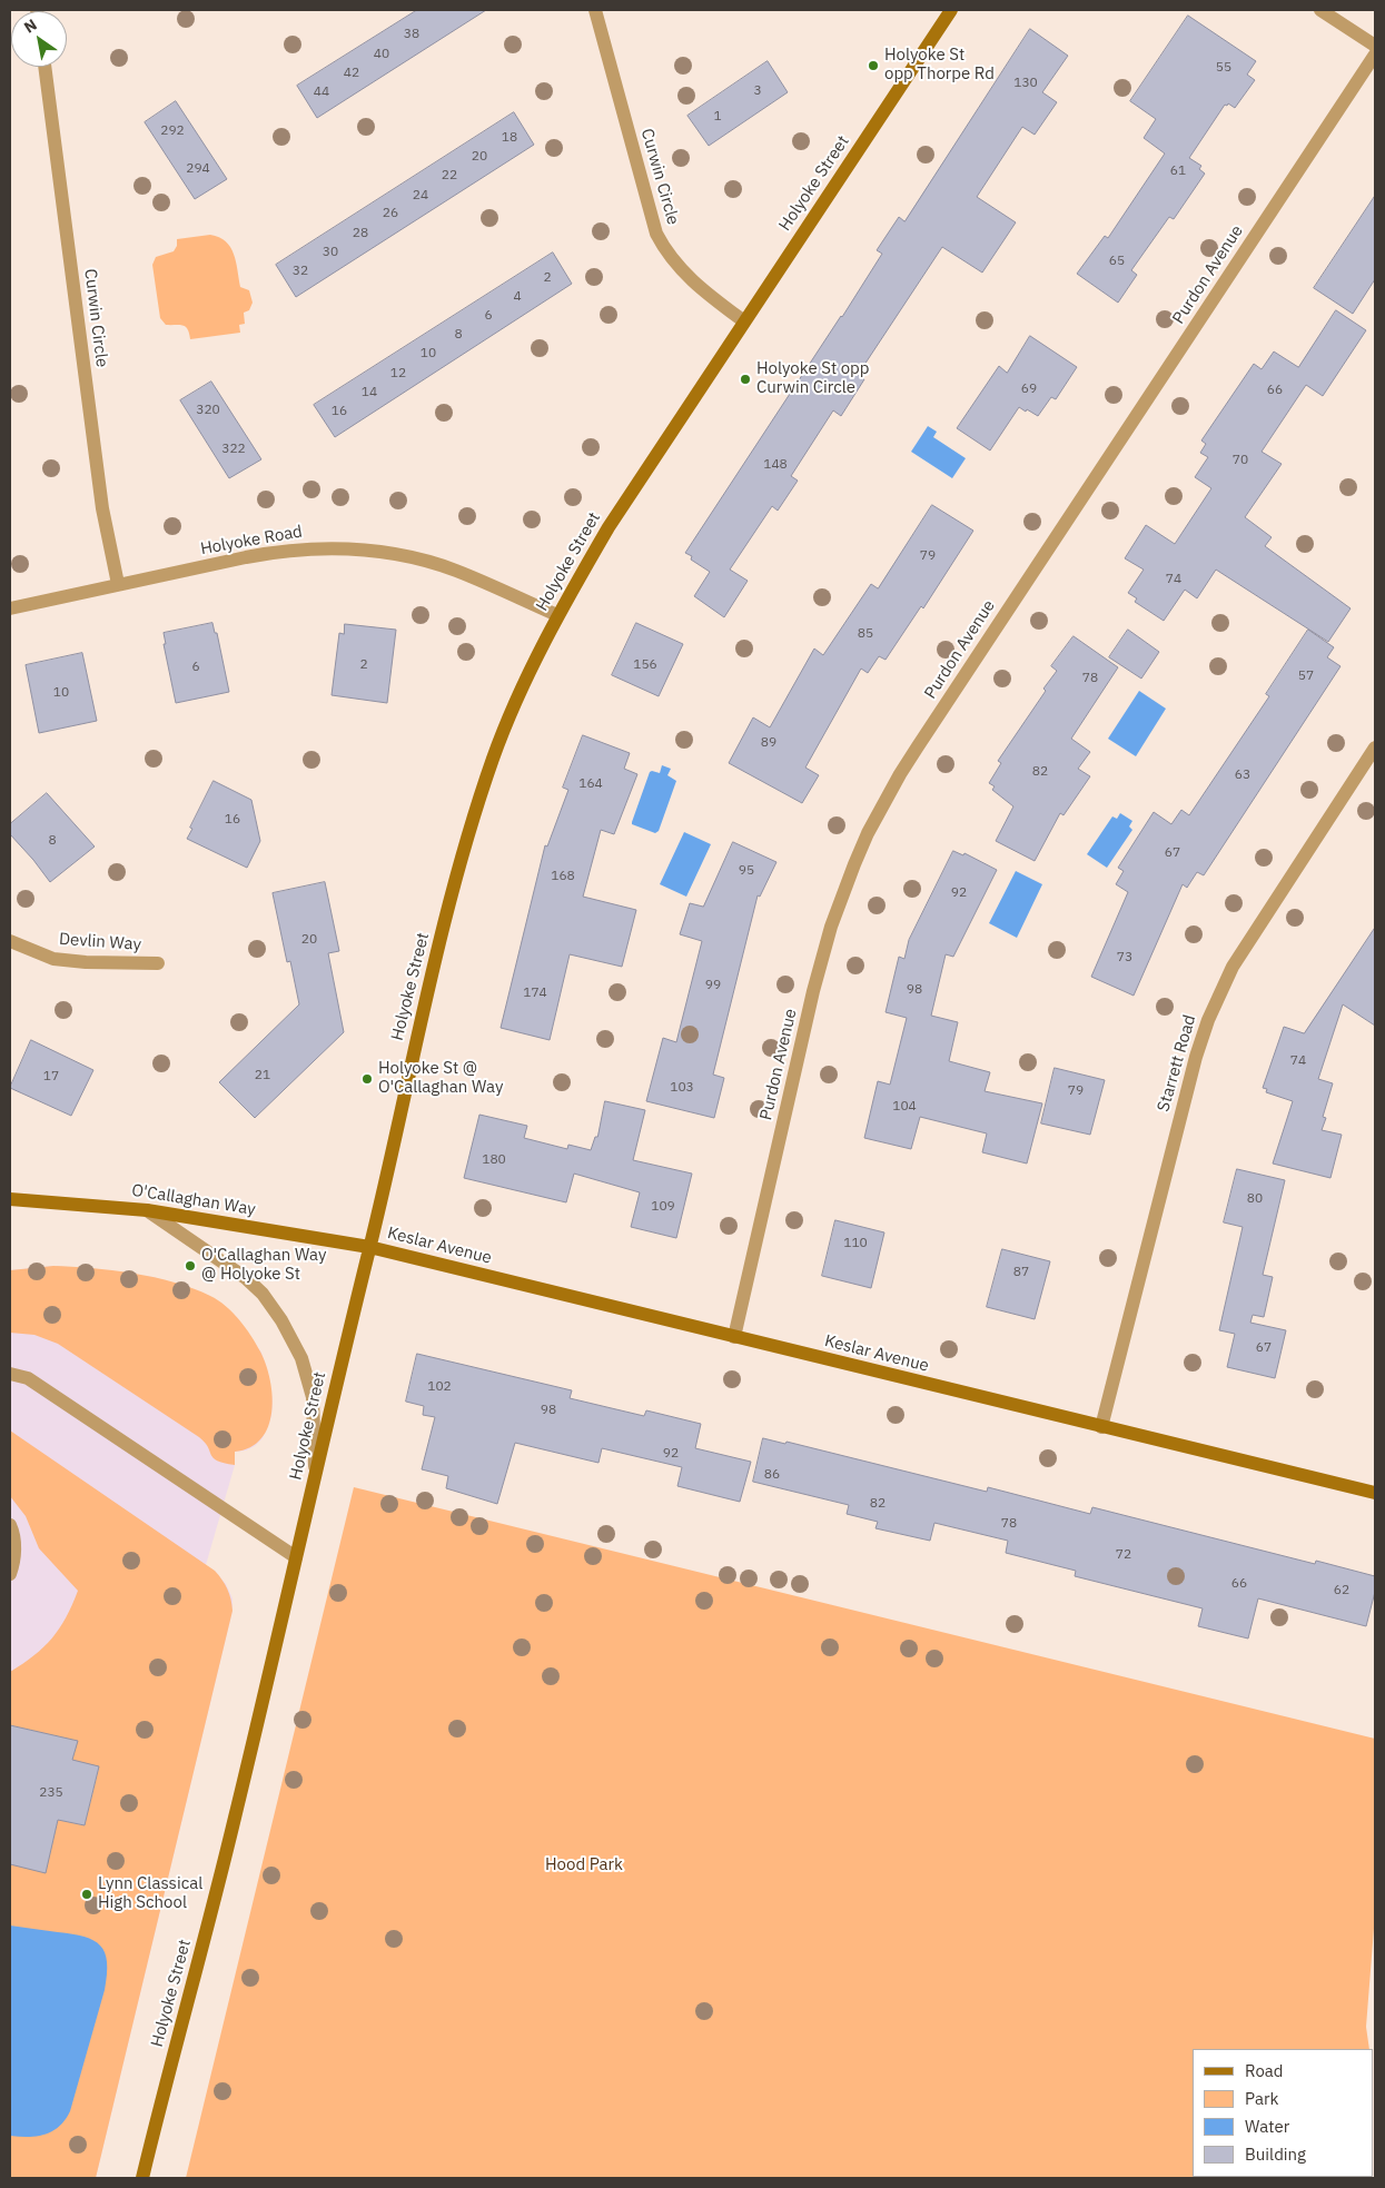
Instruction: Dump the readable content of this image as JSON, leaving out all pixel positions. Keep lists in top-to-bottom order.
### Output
{
  "streets": {
    "main road": ["Holyoke Street", "O'Callaghan Way", "Keslar Avenue"],
    "street": [
      "Curwin Circle",
      "Purdon Avenue",
      "Holyoke Road",
      "Devlin Way",
      "Starrett Road"
    ]
  },
  "crossings": [
    ["Curwin Circle", "Holyoke Street"],
    ["Curwin Circle", "Holyoke Road"],
    ["Holyoke Street", "Holyoke Road"],
    ["Holyoke Street", "O'Callaghan Way"],
    ["Holyoke Street", "Keslar Avenue"],
    ["Purdon Avenue", "Keslar Avenue"],
    ["Starrett Road", "Keslar Avenue"],
    ["O'Callaghan Way", "Keslar Avenue"]
  ],
  "parks": ["Hood Park"],
  "places": [
    "Holyoke St opp Thorpe Rd",
    "Holyoke St opp Curwin Circle",
    "Holyoke St @ O'Callaghan Way",
    "O'Callaghan Way @ Holyoke St",
    "Lynn Classical High School"
  ],
  "house_numbers": [
    "38",
    "40",
    "55",
    "42",
    "130",
    "3",
    "44",
    "1",
    "292",
    "18",
    "20",
    "294",
    "61",
    "22",
    "24",
    "26",
    "28",
    "30",
    "65",
    "32",
    "2",
    "4",
    "6",
    "8",
    "10",
    "12",
    "69",
    "66",
    "14",
    "320",
    "16",
    "322",
    "70",
    "148",
    "79",
    "74",
    "85",
    "2",
    "156",
    "6",
    "57",
    "78",
    "10",
    "89",
    "82",
    "63",
    "164",
    "16",
    "8",
    "67",
    "95",
    "168",
    "92",
    "20",
    "73",
    "99",
    "98",
    "174",
    "74",
    "21",
    "17",
    "103",
    "79",
    "104",
    "180",
    "80",
    "109",
    "110",
    "87",
    "67",
    "102",
    "98",
    "92",
    "86",
    "82",
    "78",
    "72",
    "66",
    "62",
    "235"
  ],
  "legend": [
    "Road",
    "Park",
    "Water",
    "Building"
  ],
  "north": "top left"
}
